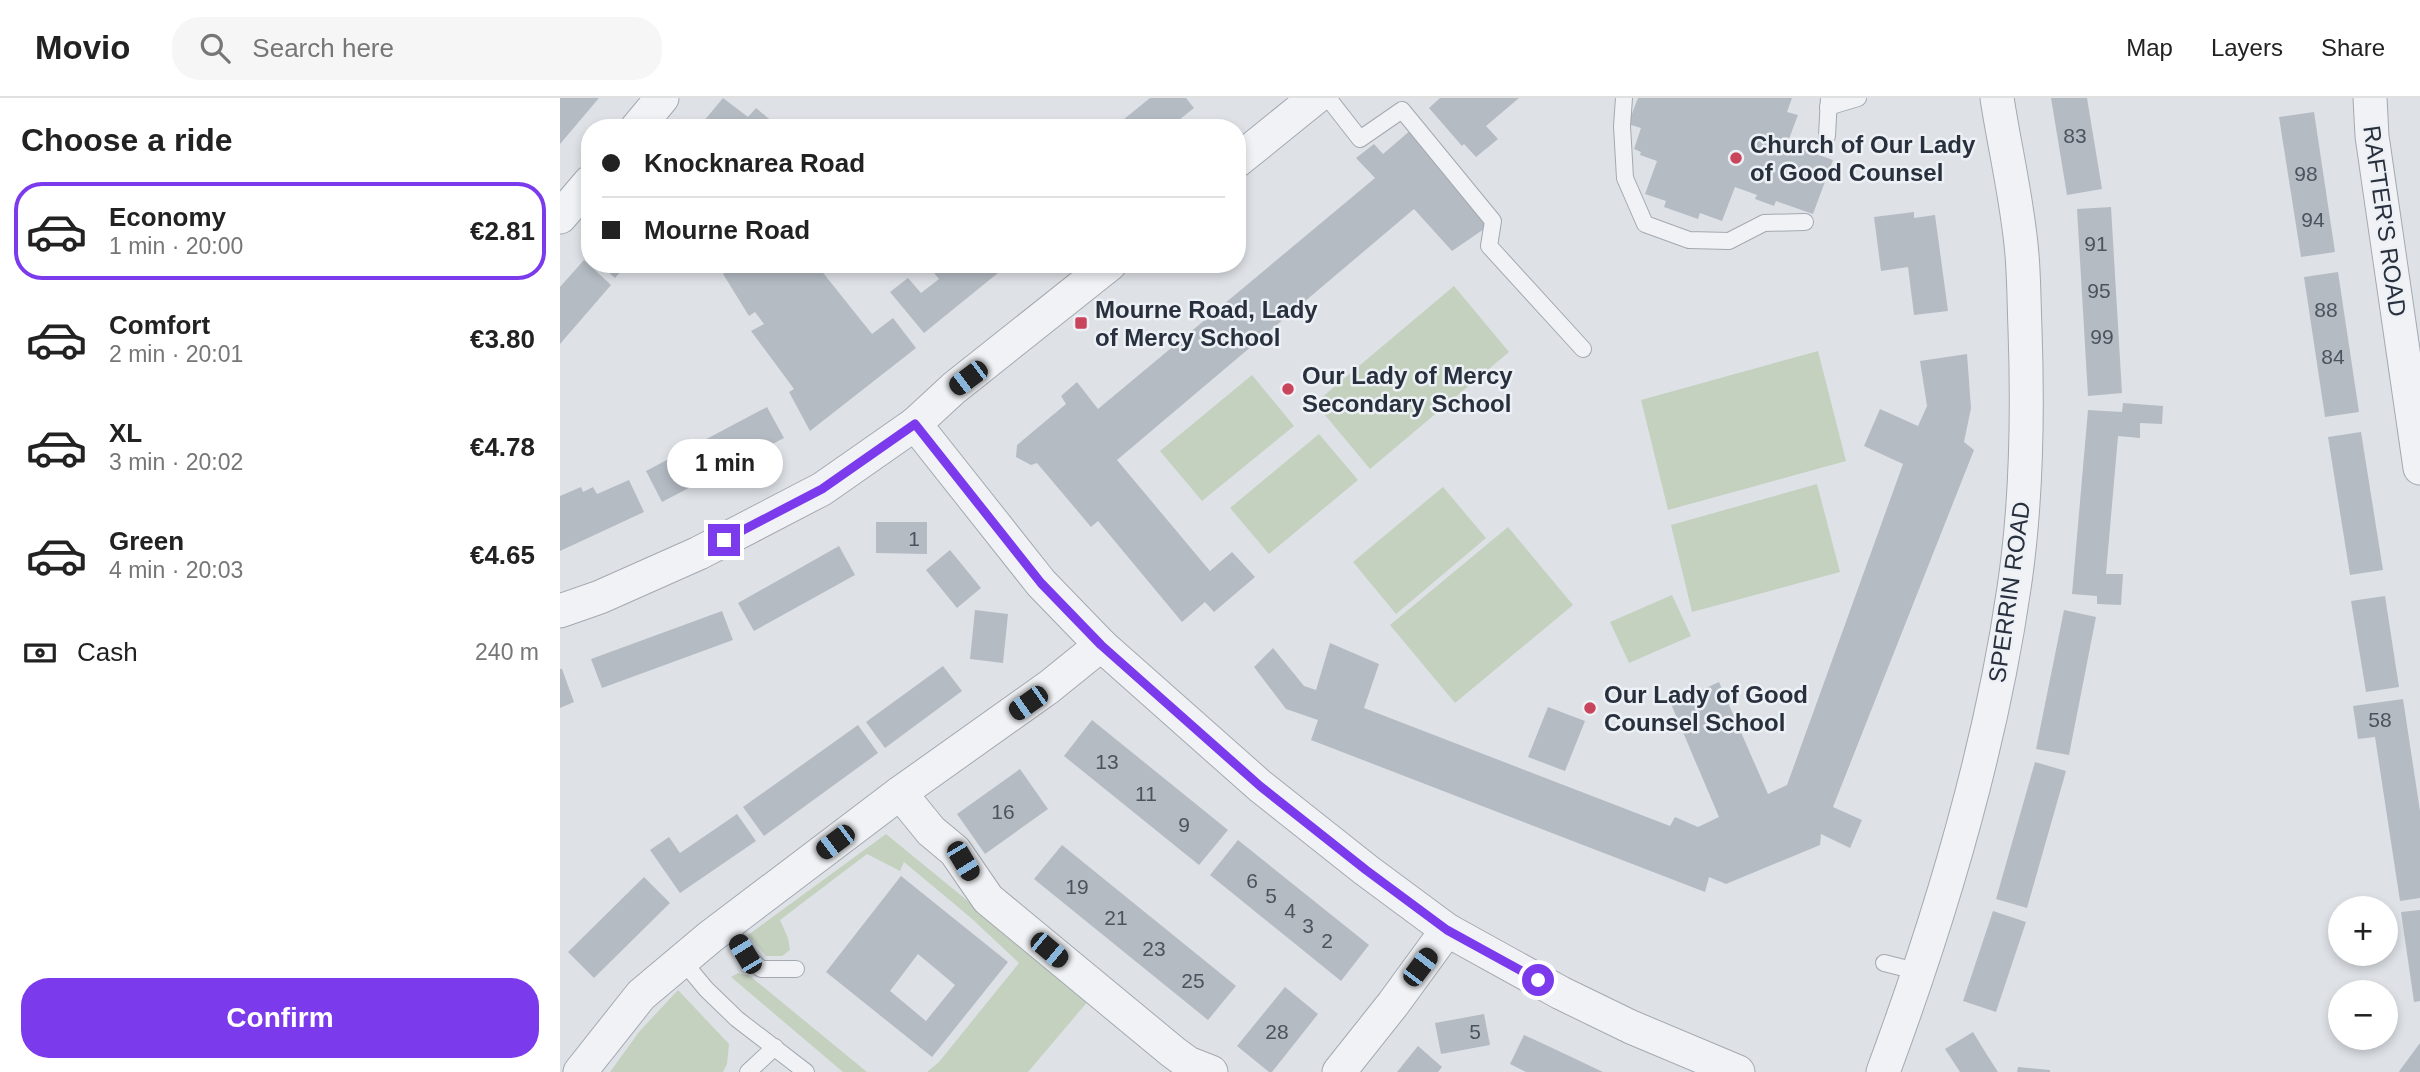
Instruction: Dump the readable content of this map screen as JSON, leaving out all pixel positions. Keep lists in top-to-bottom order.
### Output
{
  "streets": {
    "street": ["RAFTER'S ROAD", "SPERRIN ROAD"]
  },
  "places": {
    "other": ["Church of Our Lady of Good Counsel", "Our Lady of Mercy Secondary School", "Our Lady of Good Counsel School"],
    "transit": ["Mourne Road, Lady of Mercy School"]
  },
  "house_numbers": [
    "83",
    "98",
    "94",
    "91",
    "95",
    "88",
    "99",
    "84",
    "1",
    "58",
    "13",
    "11",
    "16",
    "9",
    "6",
    "19",
    "5",
    "4",
    "21",
    "3",
    "2",
    "23",
    "25",
    "28",
    "5"
  ],
  "page": {
    "header": "Movio",
    "search": "Search here",
    "nav": ["Map", "Layers", "Share"],
    "heading": "Choose a ride",
    "banner": ["Knocknarea Road", "Mourne Road"],
    "list": [
      {
        "name": "Economy",
        "note": "1 min · 20:00",
        "value": "€2.81"
      },
      {
        "name": "Comfort",
        "note": "2 min · 20:01",
        "value": "€3.80"
      },
      {
        "name": "XL",
        "note": "3 min · 20:02",
        "value": "€4.78"
      },
      {
        "name": "Green",
        "note": "4 min · 20:03",
        "value": "€4.65"
      }
    ],
    "bubble": "1 min",
    "pay": ["Cash", "240 m"],
    "map_buttons": ["+", "−"],
    "buttons": "Confirm"
  }
}
